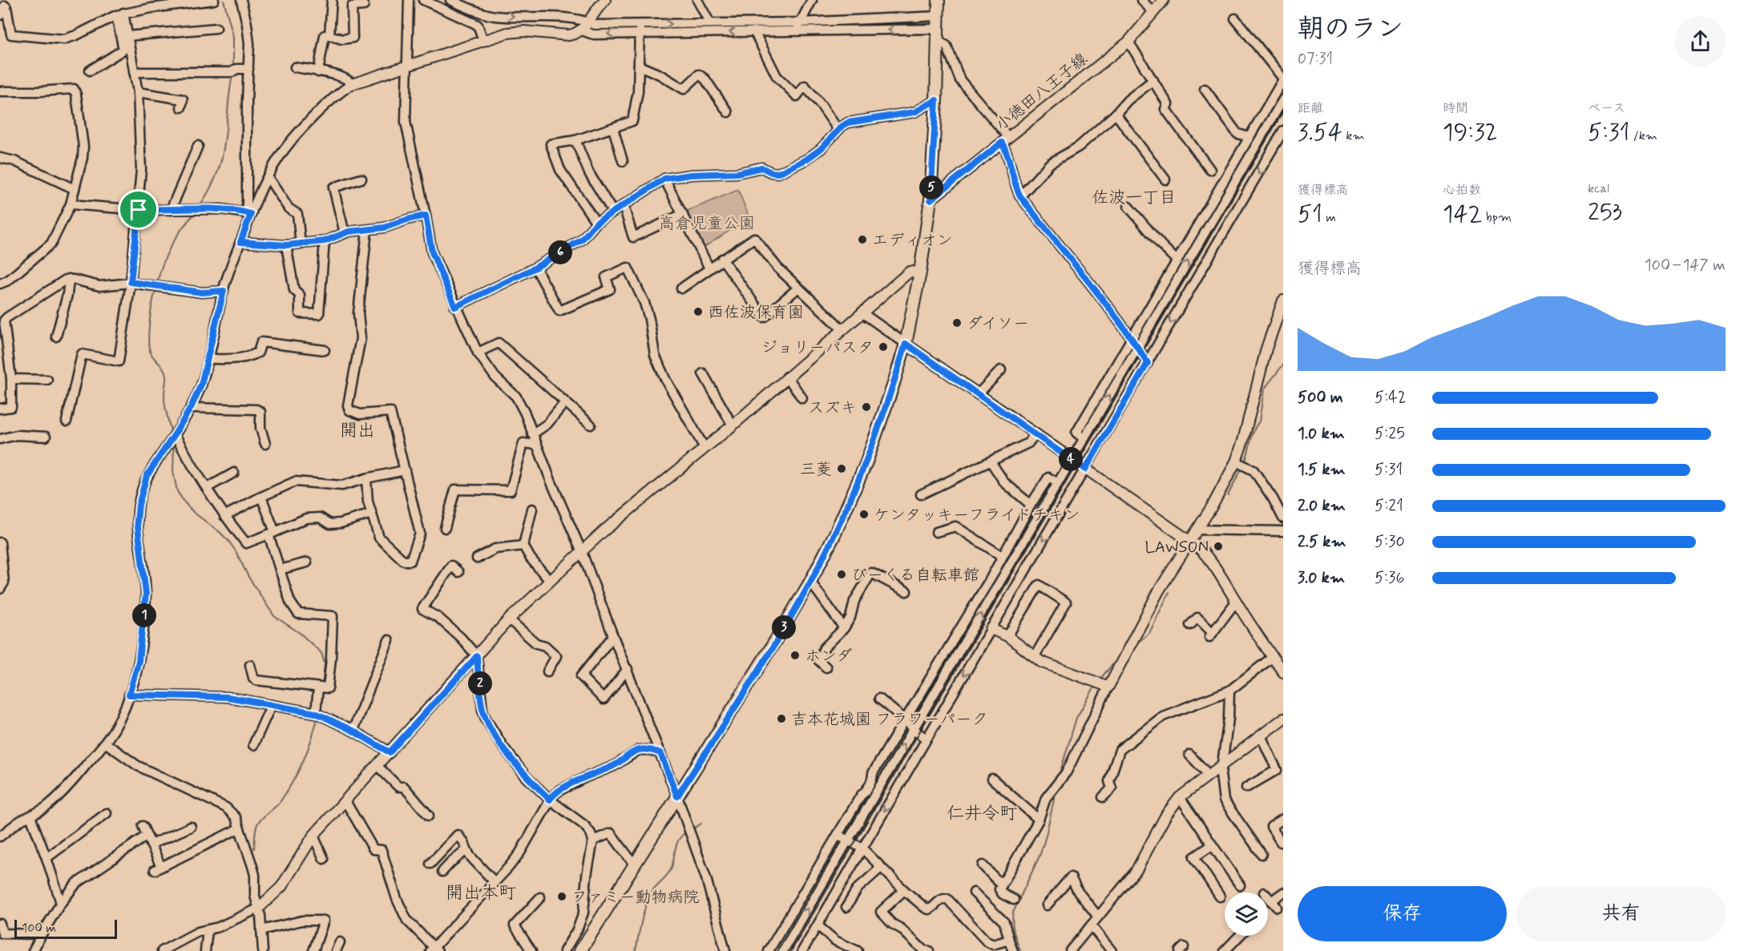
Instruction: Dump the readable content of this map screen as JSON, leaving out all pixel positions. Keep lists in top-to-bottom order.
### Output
{
  "streets": {
    "street": ["小徳田八王子線"]
  },
  "districts": [
    "佐波一丁目",
    "開出",
    "仁井令町",
    "開出本町"
  ],
  "parks": ["高倉児童公園"],
  "places": [
    "エディオン",
    "西佐波保育園",
    "ダイソー",
    "ジョリーパスタ",
    "スズキ",
    "三菱",
    "ケンタッキーフライドチキン",
    "LAWSON",
    "びーくる自転車館",
    "ホンダ",
    "吉本花城園 フラワーパーク",
    "ファミー動物病院"
  ],
  "scale_bar": "100 m",
  "page": {
    "heading": ["朝のラン", "07:31"],
    "stats": [
      ["距離", "3.54 km"],
      ["時間", "19:32"],
      ["ペース", "5:31 /km"],
      ["獲得標高", "51 m"],
      ["心拍数", "142 bpm"],
      ["kcal", "253"]
    ],
    "pins": [
      "5",
      "6",
      "4",
      "1",
      "3",
      "2"
    ],
    "chart": ["獲得標高", "100–147 m"],
    "list": [
      {
        "name": "500 m",
        "note": "5:42"
      },
      {
        "name": "1.0 km",
        "note": "5:25"
      },
      {
        "name": "1.5 km",
        "note": "5:31"
      },
      {
        "name": "2.0 km",
        "note": "5:21"
      },
      {
        "name": "2.5 km",
        "note": "5:30"
      },
      {
        "name": "3.0 km",
        "note": "5:36"
      }
    ],
    "buttons": ["保存", "共有"],
    "scale": "100 m"
  }
}
